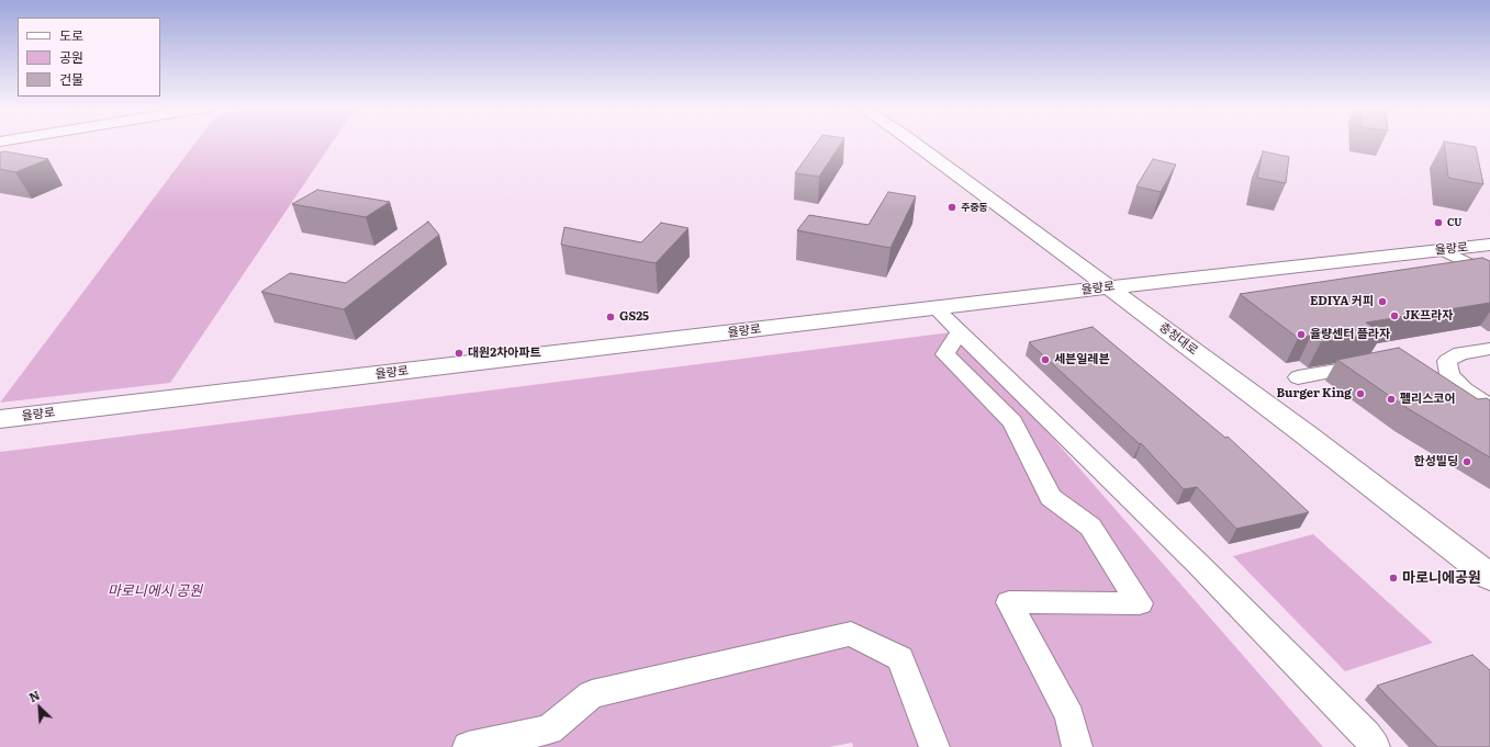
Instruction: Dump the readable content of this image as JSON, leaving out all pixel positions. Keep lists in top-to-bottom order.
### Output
{
  "streets": {
    "street": ["율량로", "충청대로"]
  },
  "crossings": [
    ["율량로", "충청대로"]
  ],
  "parks": ["마로니에시 공원"],
  "places": [
    "주중동",
    "CU",
    "EDIYA 커피",
    "JK프라자",
    "GS25",
    "율량센터 플라자",
    "대원2차아파트",
    "세븐일레븐",
    "Burger King",
    "펠리스코어",
    "한성빌딩",
    "마로니에공원"
  ],
  "legend": ["도로", "공원", "건물"],
  "north": "top left"
}
